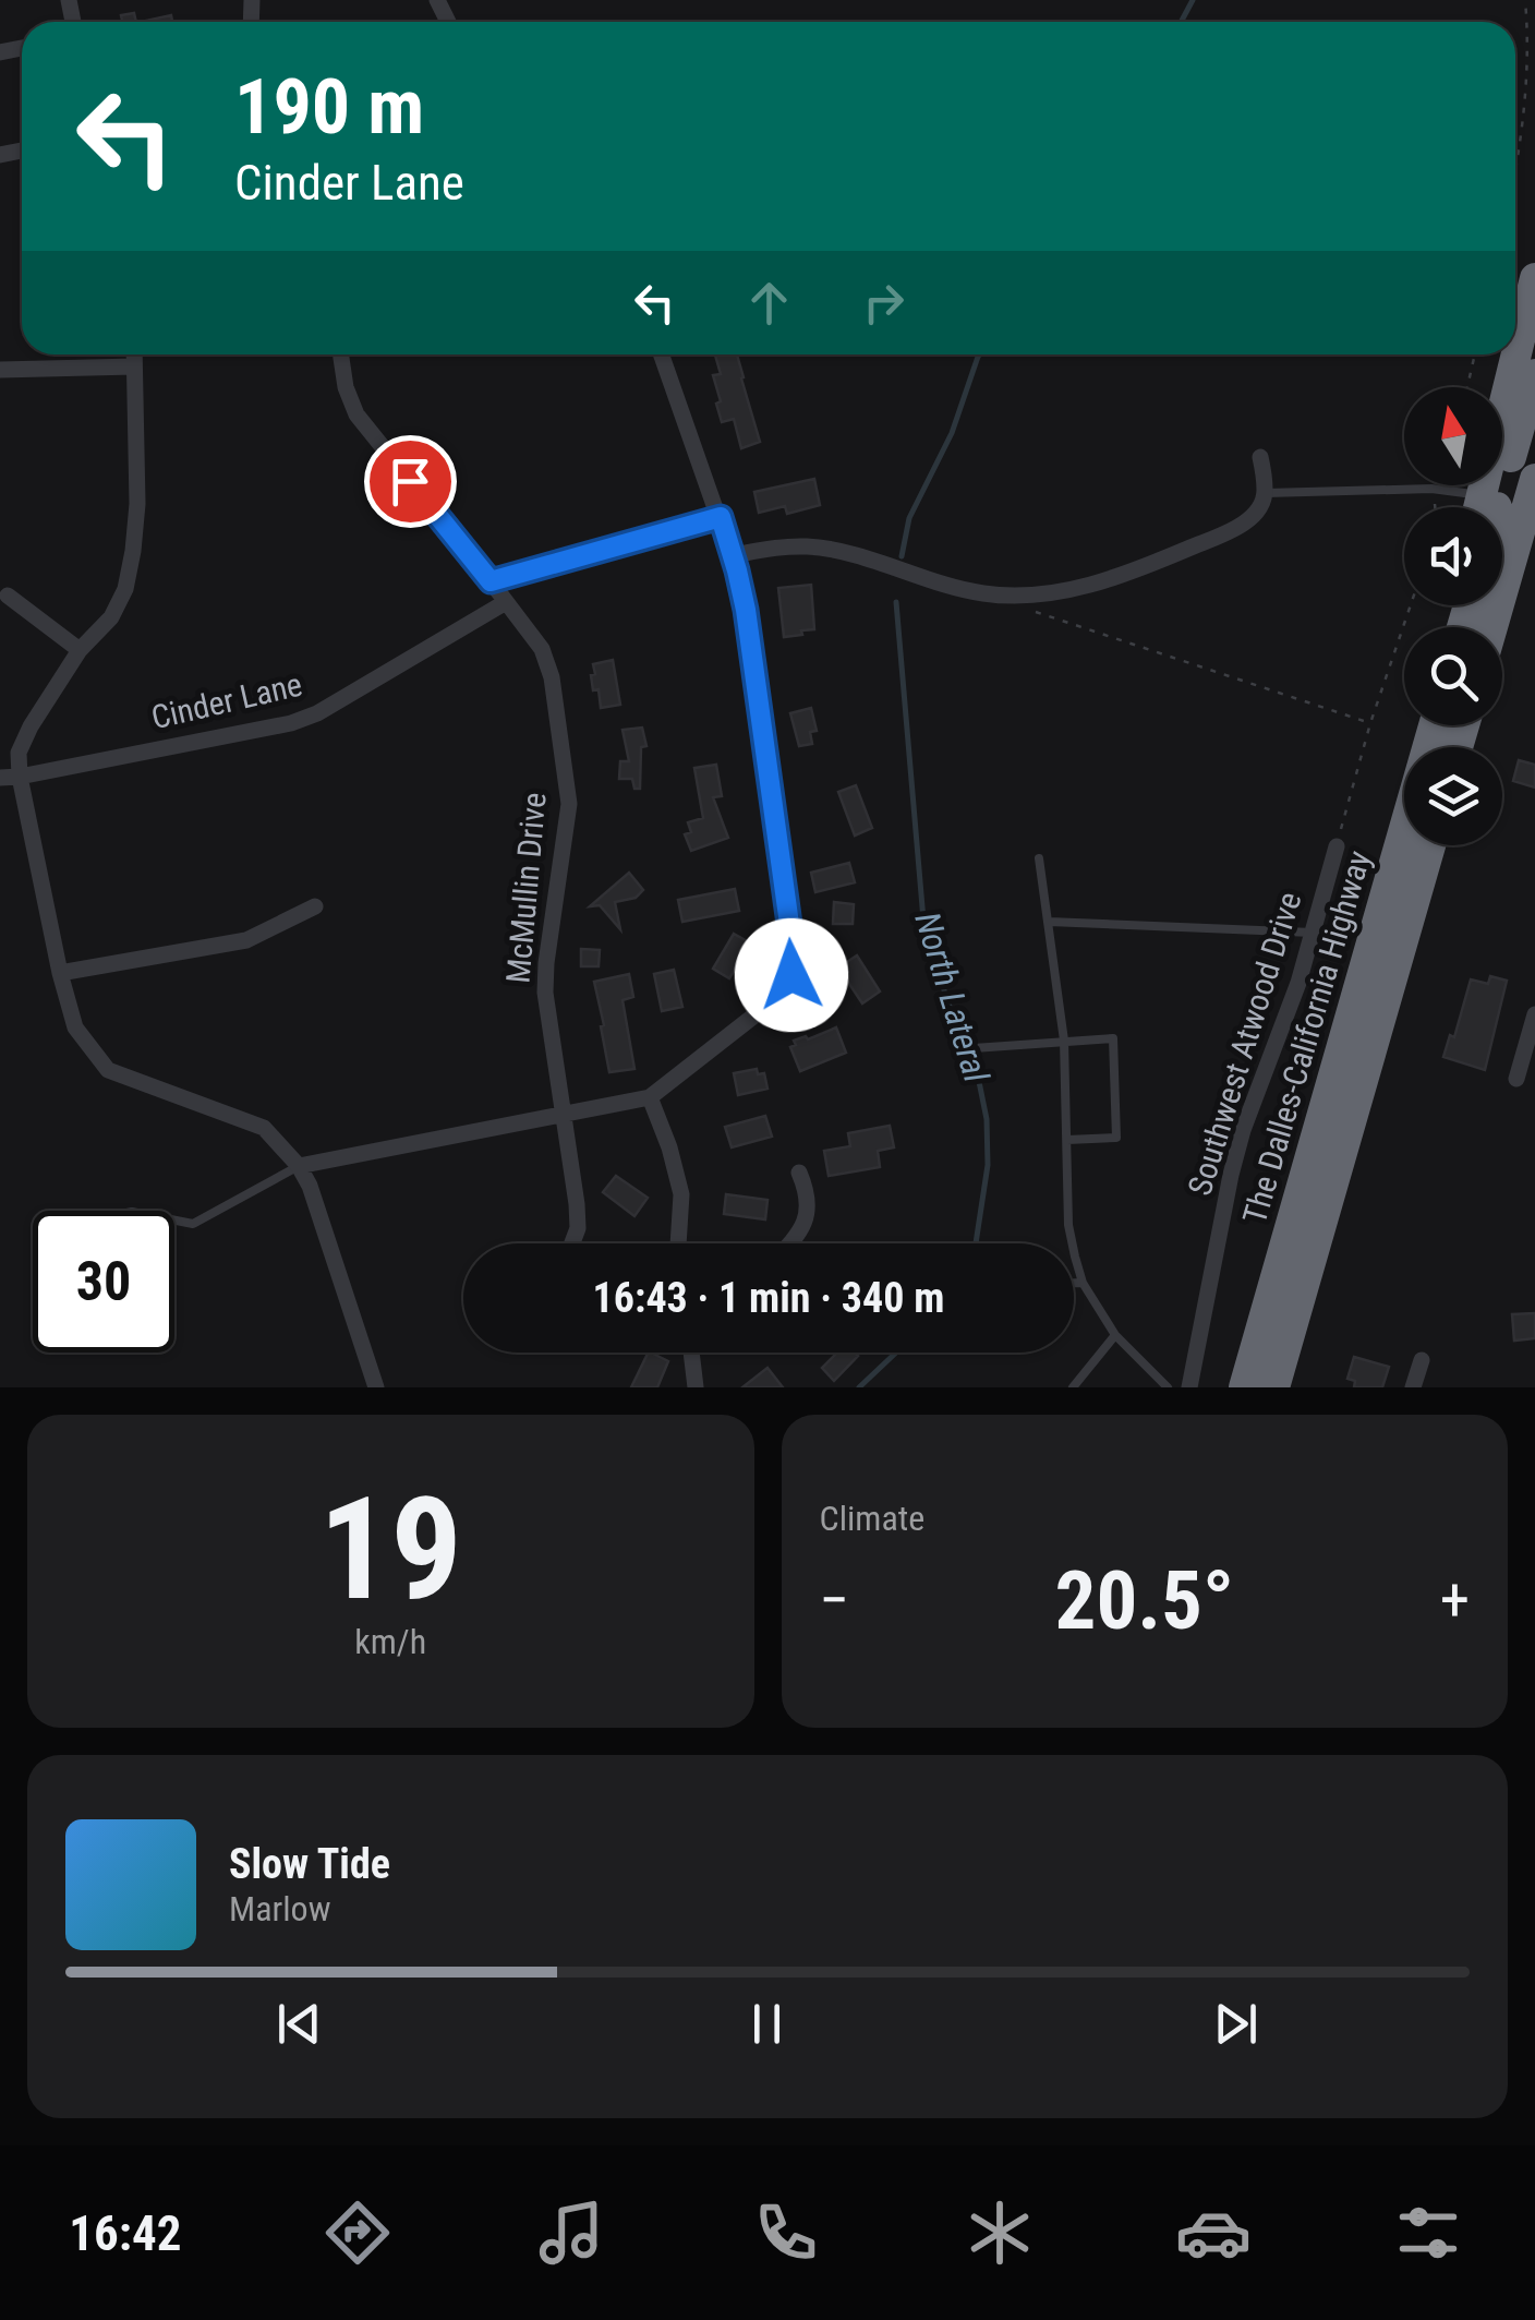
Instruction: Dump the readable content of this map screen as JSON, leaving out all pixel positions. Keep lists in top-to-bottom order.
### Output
{
  "streets": {
    "highway": ["The Dalles-California Highway"],
    "street": ["Cinder Lane", "McMullin Drive", "Southwest Atwood Drive"]
  },
  "crossings": [
    ["Cinder Lane", "McMullin Drive"]
  ],
  "water": ["North Lateral"],
  "north": "top",
  "page": {
    "turn": ["190 m", "Cinder Lane"],
    "limit": "30",
    "trip": "16:43 · 1 min · 340 m",
    "tile": [
      ["19", "km/h"],
      "Climate"
    ],
    "heat": ["−", "20.5°", "+"],
    "song": ["Slow Tide", "Marlow"],
    "tabs": "16:42"
  }
}
